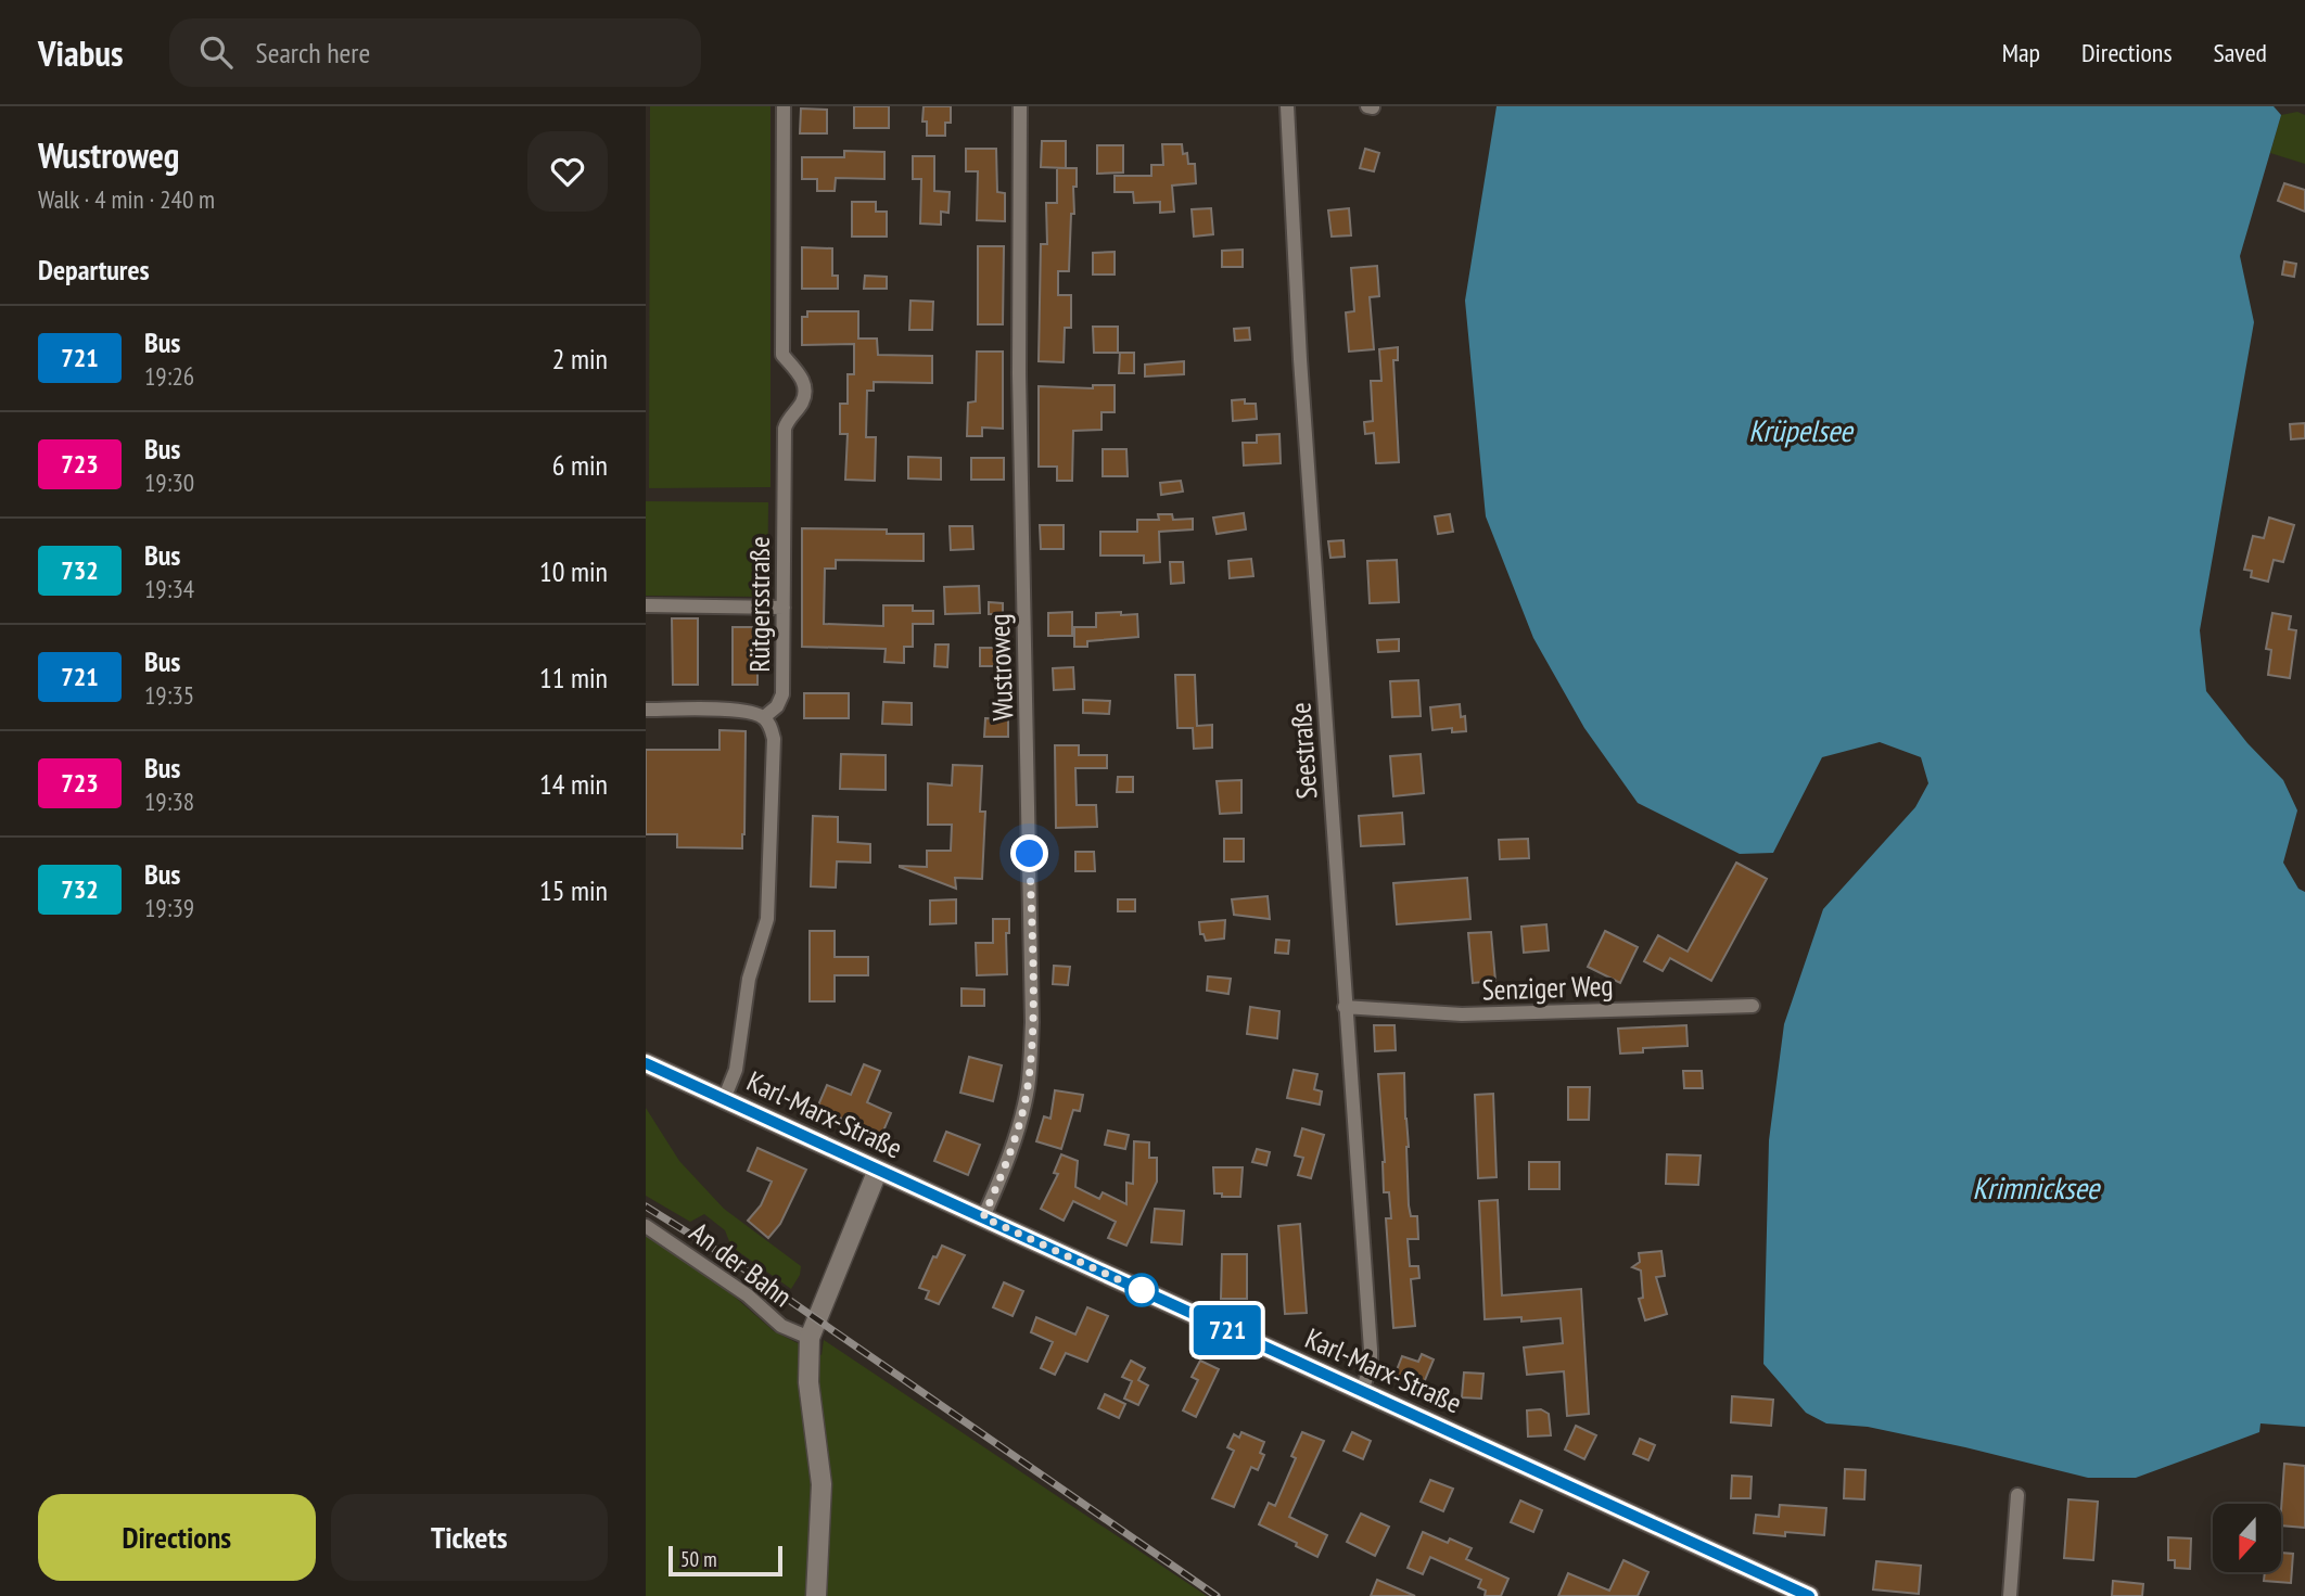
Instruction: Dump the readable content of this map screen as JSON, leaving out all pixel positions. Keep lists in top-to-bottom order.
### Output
{
  "streets": {
    "street": [
      "Rütgersstraße",
      "Wustroweg",
      "Seestraße",
      "Senziger Weg",
      "Karl-Marx-Straße",
      "An der Bahn"
    ]
  },
  "crossings": [
    ["Wustroweg", "Karl-Marx-Straße"],
    ["Seestraße", "Senziger Weg"],
    ["Seestraße", "Karl-Marx-Straße"]
  ],
  "water": ["Krüpelsee", "Krimnicksee"],
  "lines": ["bus line 721"],
  "scale_bar": "50 m",
  "north": "bottom",
  "page": {
    "header": "Viabus",
    "search": "Search here",
    "nav": ["Map", "Directions", "Saved"],
    "heading": [
      ["Wustroweg", "Walk · 4 min · 240 m"],
      "Departures"
    ],
    "on_map": "721",
    "list": [
      {
        "mark": "721",
        "name": "Bus",
        "note": "19:26",
        "value": "2 min"
      },
      {
        "mark": "723",
        "name": "Bus",
        "note": "19:30",
        "value": "6 min"
      },
      {
        "mark": "732",
        "name": "Bus",
        "note": "19:34",
        "value": "10 min"
      },
      {
        "mark": "721",
        "name": "Bus",
        "note": "19:35",
        "value": "11 min"
      },
      {
        "mark": "723",
        "name": "Bus",
        "note": "19:38",
        "value": "14 min"
      },
      {
        "mark": "732",
        "name": "Bus",
        "note": "19:39",
        "value": "15 min"
      }
    ],
    "buttons": ["Directions", "Tickets"],
    "scale": "50 m"
  }
}
